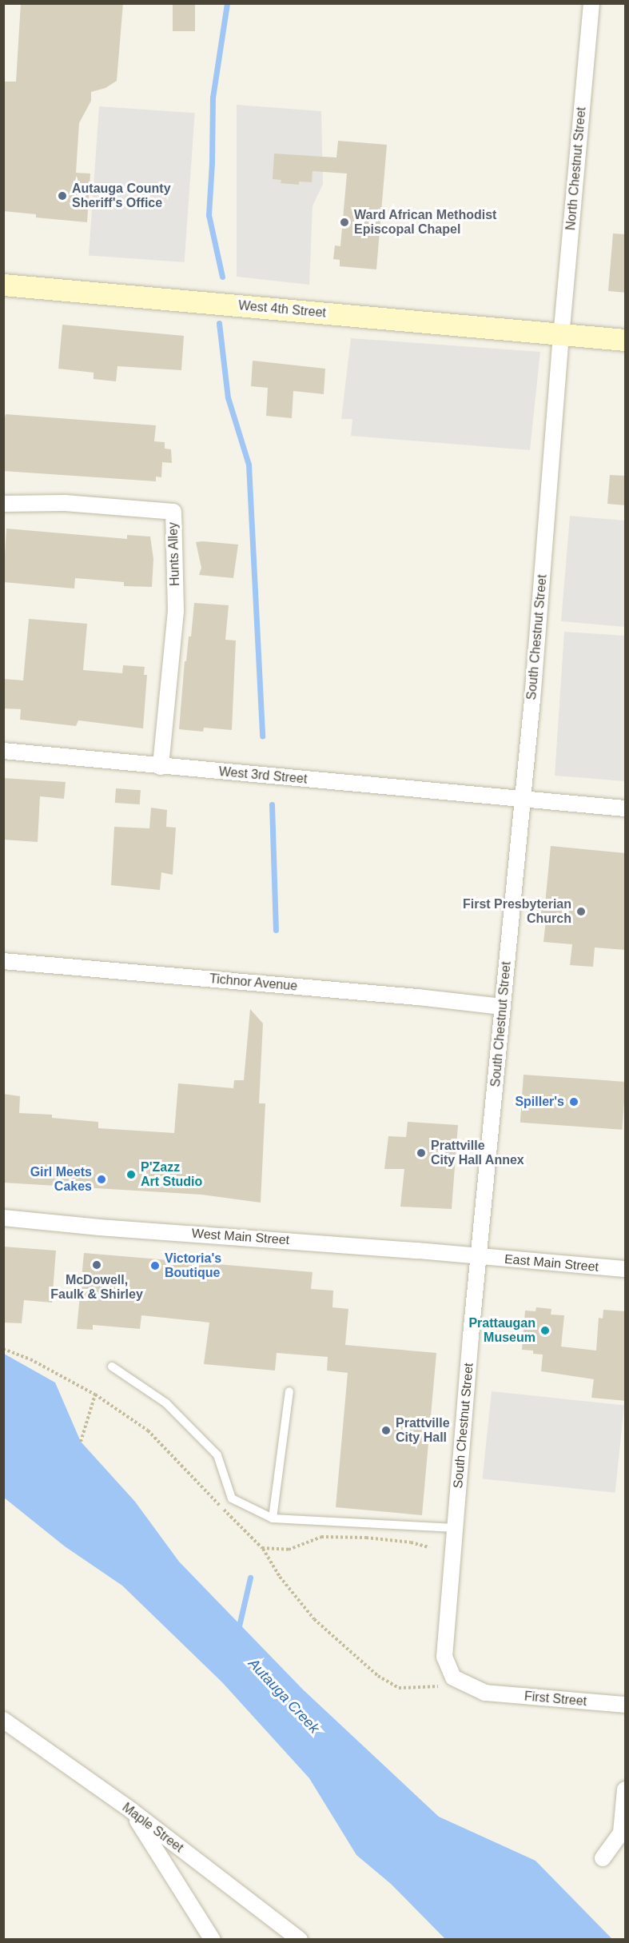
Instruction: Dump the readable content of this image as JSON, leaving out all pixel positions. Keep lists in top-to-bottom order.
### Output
{
  "streets": {
    "main road": ["West 4th Street"],
    "street": [
      "North Chestnut Street",
      "Hunts Alley",
      "South Chestnut Street",
      "West 3rd Street",
      "Tichnor Avenue",
      "West Main Street",
      "East Main Street",
      "First Street",
      "Maple Street"
    ]
  },
  "crossings": [
    ["North Chestnut Street", "West 4th Street"],
    ["North Chestnut Street", "South Chestnut Street"],
    ["West 4th Street", "South Chestnut Street"],
    ["Hunts Alley", "West 3rd Street"],
    ["South Chestnut Street", "West 3rd Street"],
    ["South Chestnut Street", "Tichnor Avenue"],
    ["South Chestnut Street", "West Main Street"],
    ["South Chestnut Street", "East Main Street"],
    ["South Chestnut Street", "First Street"],
    ["West Main Street", "East Main Street"]
  ],
  "water": ["Autauga Creek"],
  "places": [
    "Autauga County Sheriff's Office",
    "Ward African Methodist Episcopal Chapel",
    "First Presbyterian Church",
    "Spiller's",
    "Prattville City Hall Annex",
    "P'Zazz Art Studio",
    "Girl Meets Cakes",
    "McDowell, Faulk & Shirley",
    "Victoria's Boutique",
    "Prattaugan Museum",
    "Prattville City Hall"
  ]
}
